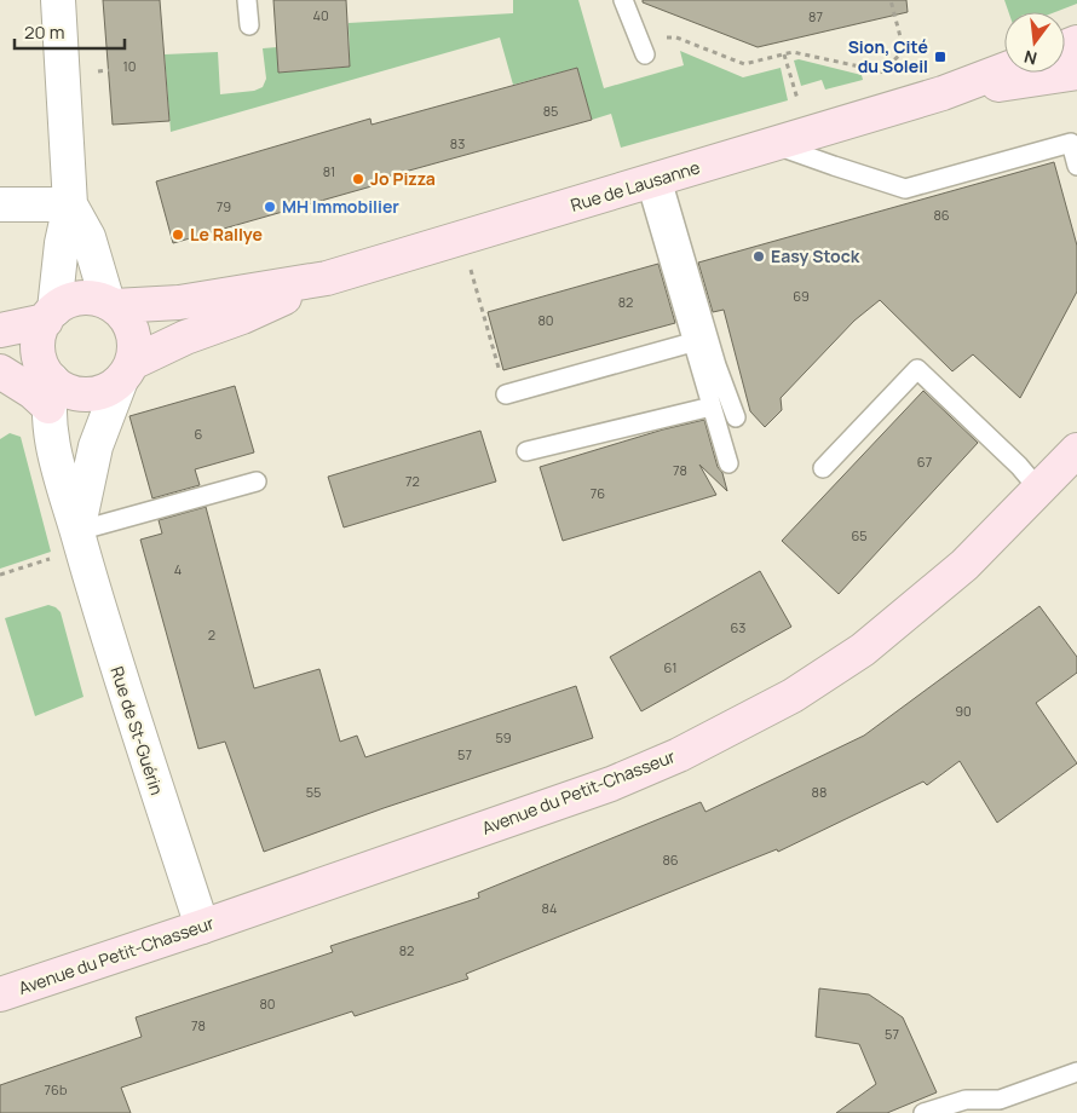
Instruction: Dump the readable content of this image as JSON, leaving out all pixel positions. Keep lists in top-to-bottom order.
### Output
{
  "streets": {
    "street": ["Rue de Lausanne", "Rue de St-Guérin", "Avenue du Petit-Chasseur"]
  },
  "crossings": [
    ["Rue de Lausanne", "Rue de St-Guérin"],
    ["Rue de St-Guérin", "Avenue du Petit-Chasseur"]
  ],
  "places": {
    "transit": ["Sion, Cité du Soleil"],
    "other": [
      "Jo Pizza",
      "MH Immobilier",
      "Le Rallye",
      "Easy Stock"
    ]
  },
  "house_numbers": [
    "40",
    "87",
    "10",
    "85",
    "83",
    "81",
    "79",
    "86",
    "69",
    "82",
    "80",
    "6",
    "67",
    "78",
    "72",
    "76",
    "65",
    "4",
    "63",
    "2",
    "61",
    "90",
    "59",
    "57",
    "55",
    "88",
    "86",
    "84",
    "82",
    "80",
    "78",
    "57",
    "76b"
  ],
  "scale_bar": "20 m",
  "north": "bottom"
}
